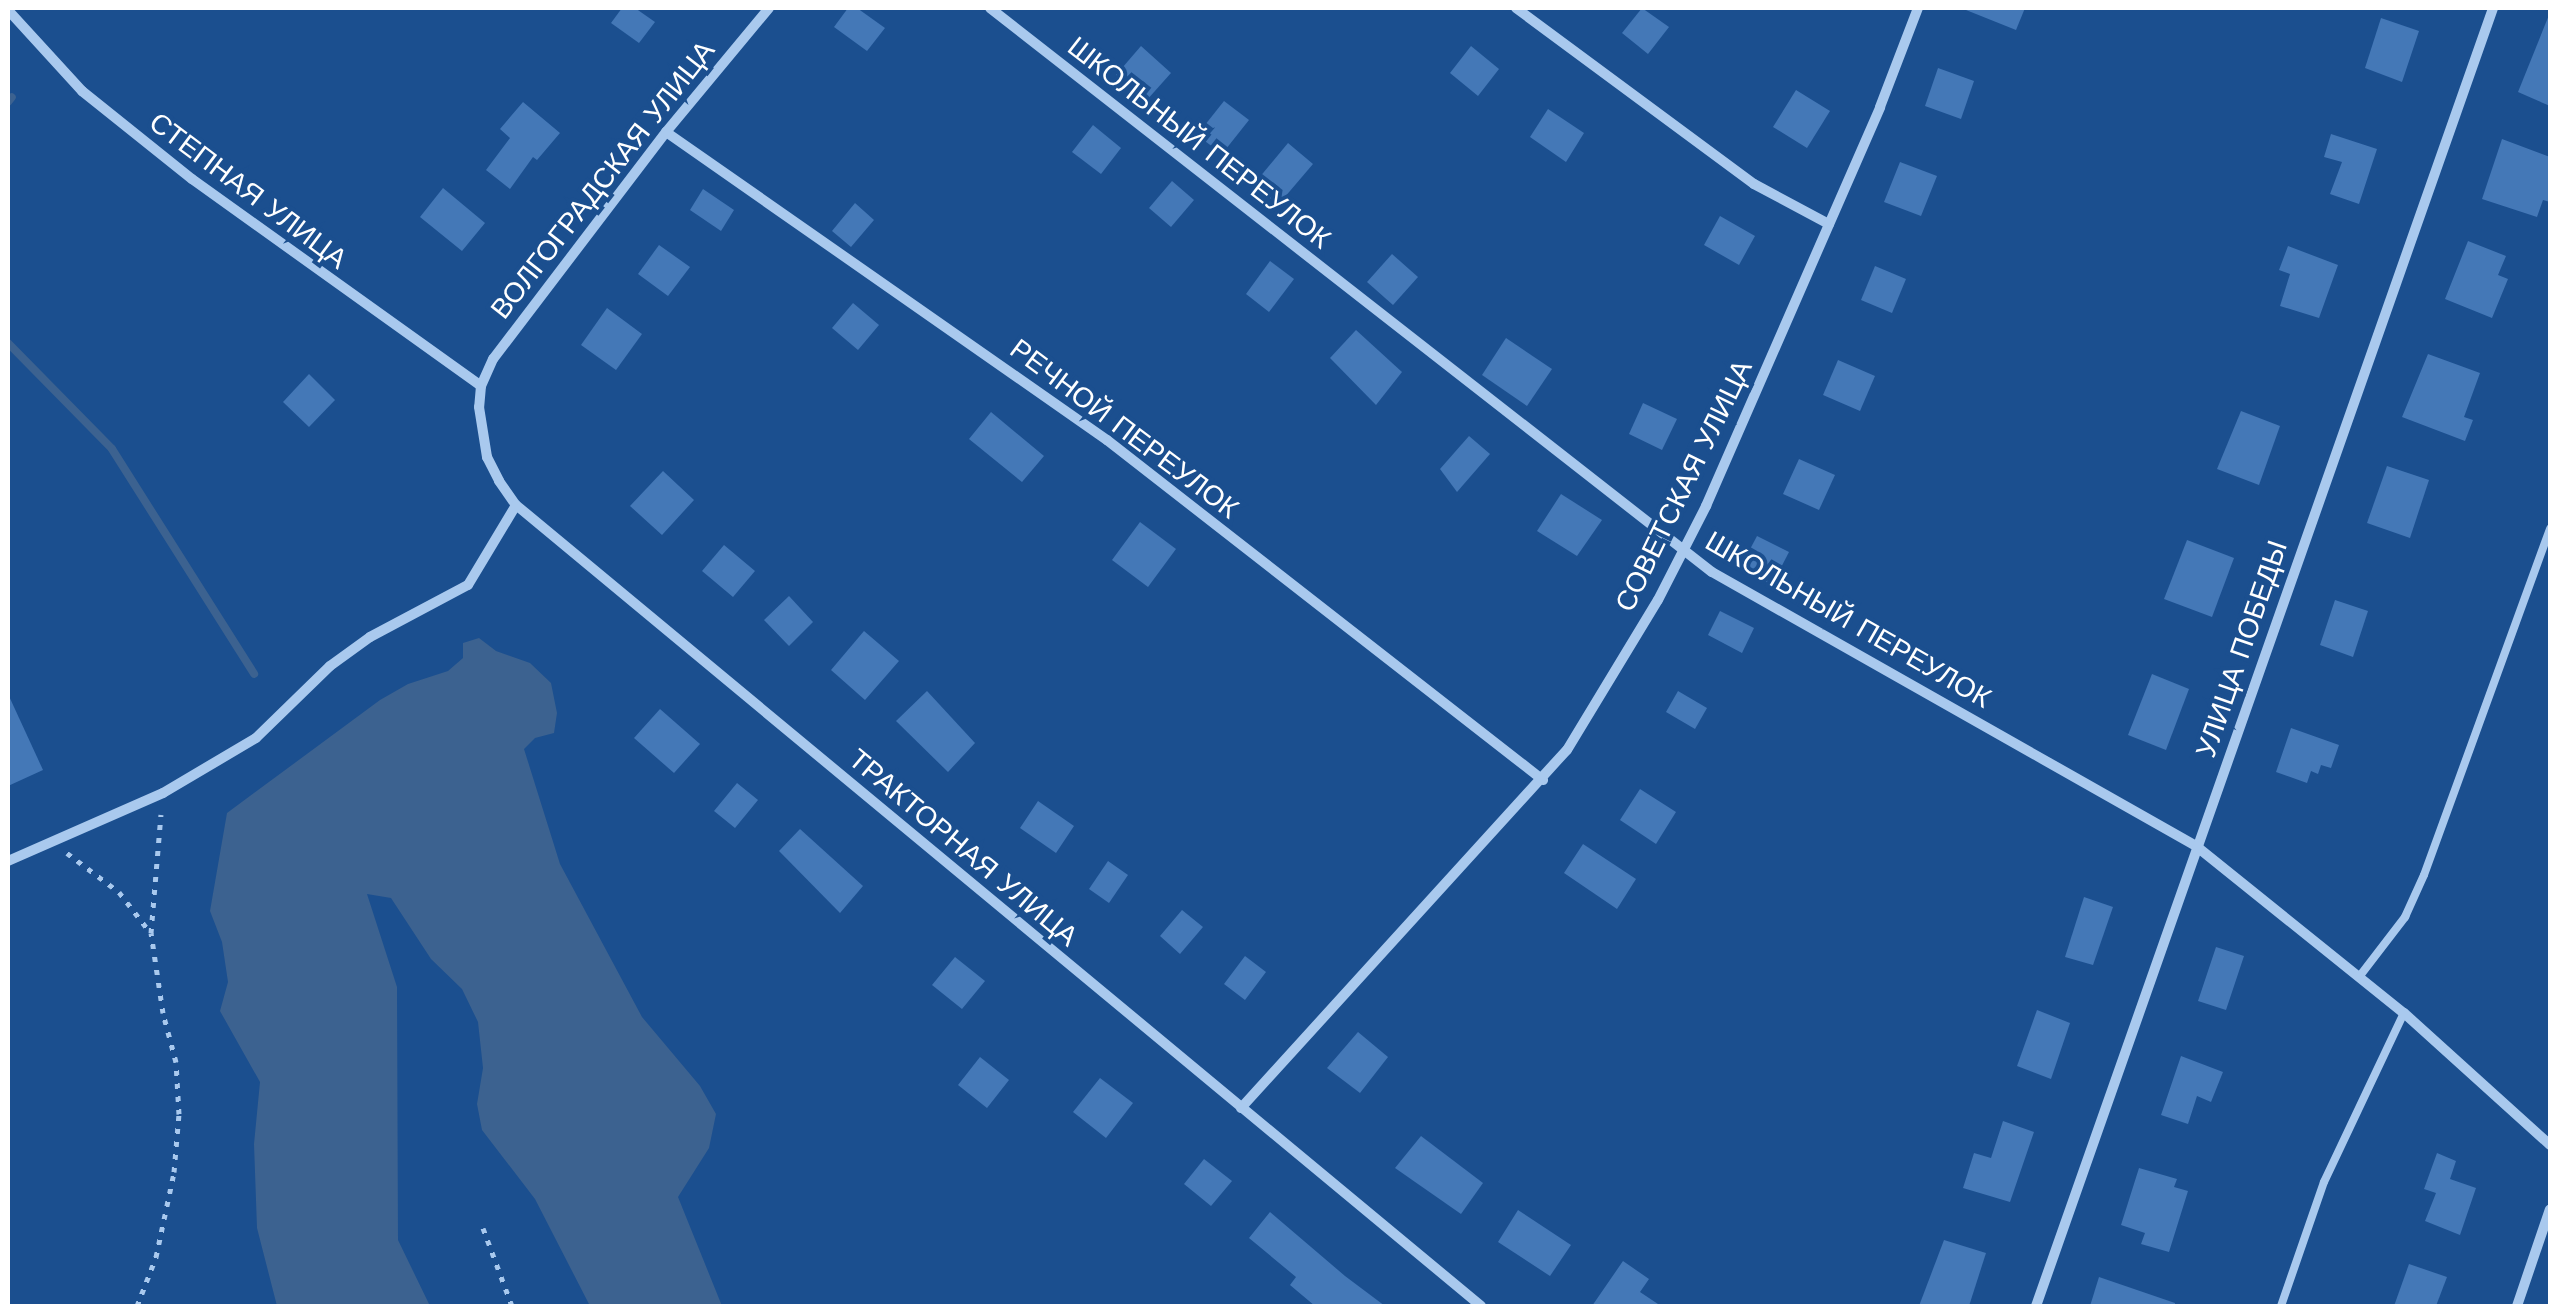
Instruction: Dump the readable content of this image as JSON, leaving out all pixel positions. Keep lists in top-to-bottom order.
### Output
{
  "streets": {
    "street": [
      "ШКОЛЬНЫЙ ПЕРЕУЛОК",
      "ВОЛГОГРАДСКАЯ УЛИЦА",
      "СТЕПНАЯ УЛИЦА",
      "РЕЧНОЙ ПЕРЕУЛОК",
      "СОВЕТСКАЯ УЛИЦА",
      "УЛИЦА ПОБЕДЫ",
      "ТРАКТОРНАЯ УЛИЦА"
    ]
  },
  "crossings": [
    ["ШКОЛЬНЫЙ ПЕРЕУЛОК", "СОВЕТСКАЯ УЛИЦА"],
    ["ШКОЛЬНЫЙ ПЕРЕУЛОК", "УЛИЦА ПОБЕДЫ"],
    ["ВОЛГОГРАДСКАЯ УЛИЦА", "СТЕПНАЯ УЛИЦА"],
    ["ВОЛГОГРАДСКАЯ УЛИЦА", "РЕЧНОЙ ПЕРЕУЛОК"],
    ["ВОЛГОГРАДСКАЯ УЛИЦА", "ТРАКТОРНАЯ УЛИЦА"],
    ["СТЕПНАЯ УЛИЦА", "ТРАКТОРНАЯ УЛИЦА"],
    ["РЕЧНОЙ ПЕРЕУЛОК", "СОВЕТСКАЯ УЛИЦА"],
    ["СОВЕТСКАЯ УЛИЦА", "ТРАКТОРНАЯ УЛИЦА"]
  ]
}
